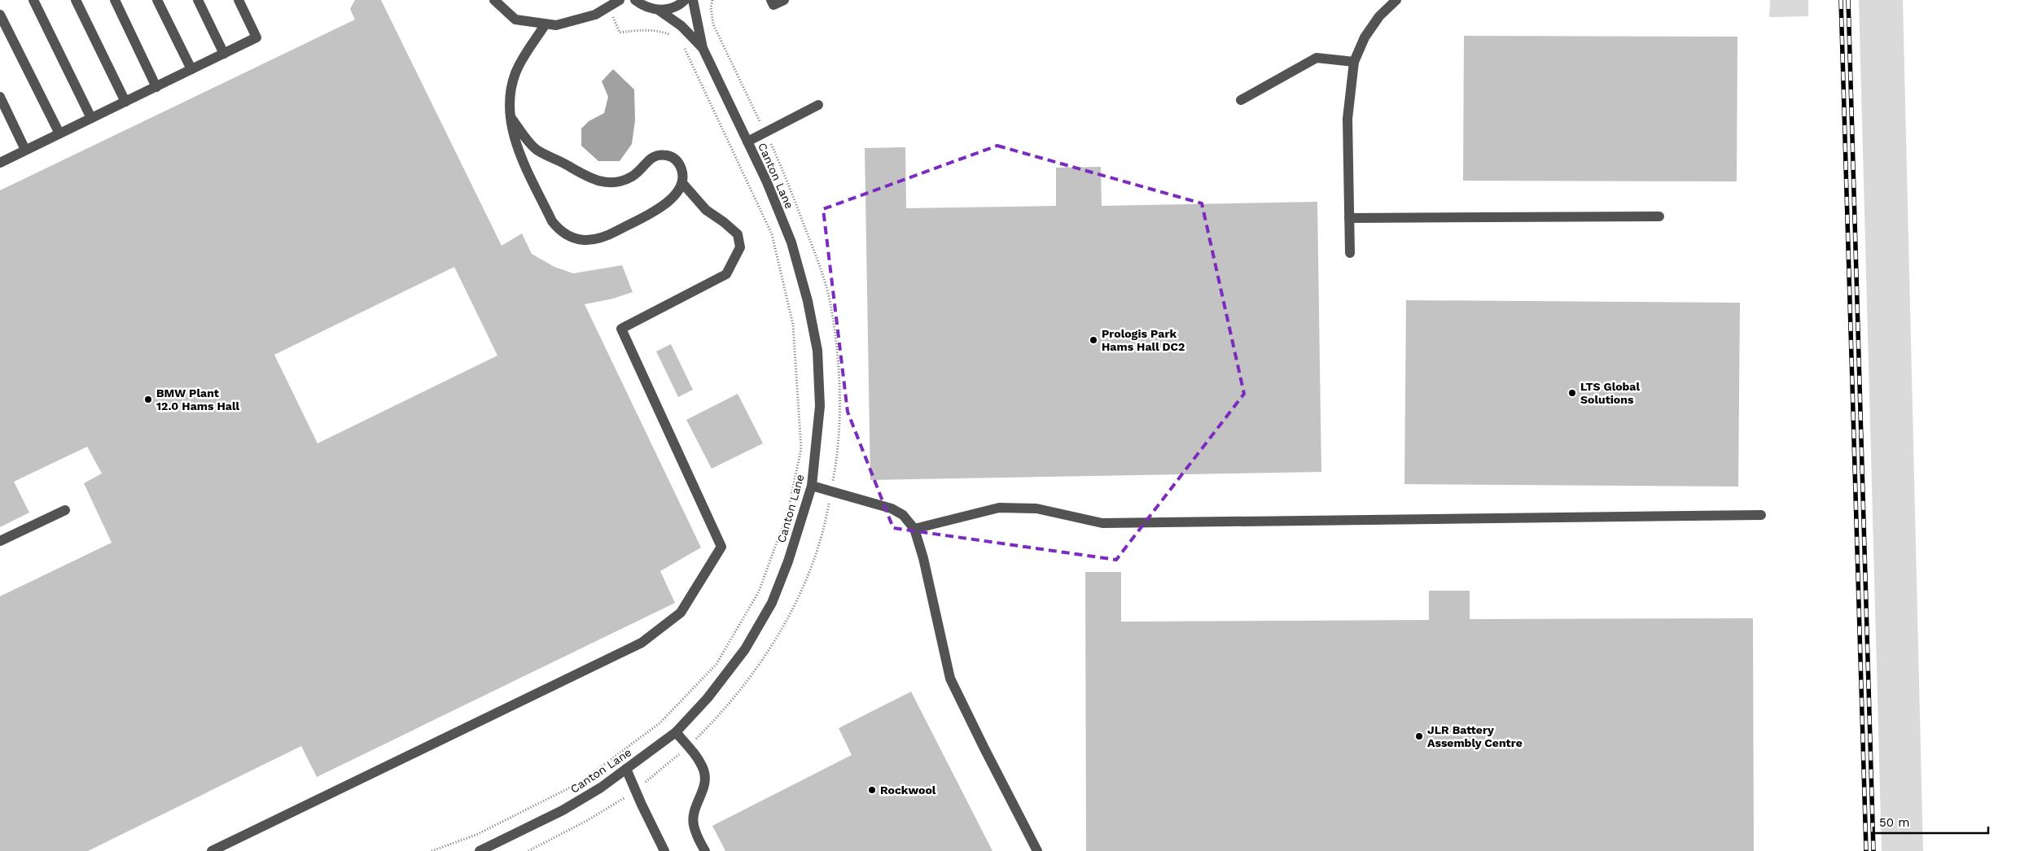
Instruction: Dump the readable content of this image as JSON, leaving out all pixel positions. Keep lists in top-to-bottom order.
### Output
{
  "streets": {
    "street": ["Canton Lane"]
  },
  "places": [
    "Prologis Park Hams Hall DC2",
    "LTS Global Solutions",
    "BMW Plant 12.0 Hams Hall",
    "JLR Battery Assembly Centre",
    "Rockwool"
  ],
  "scale_bar": "50 m"
}
